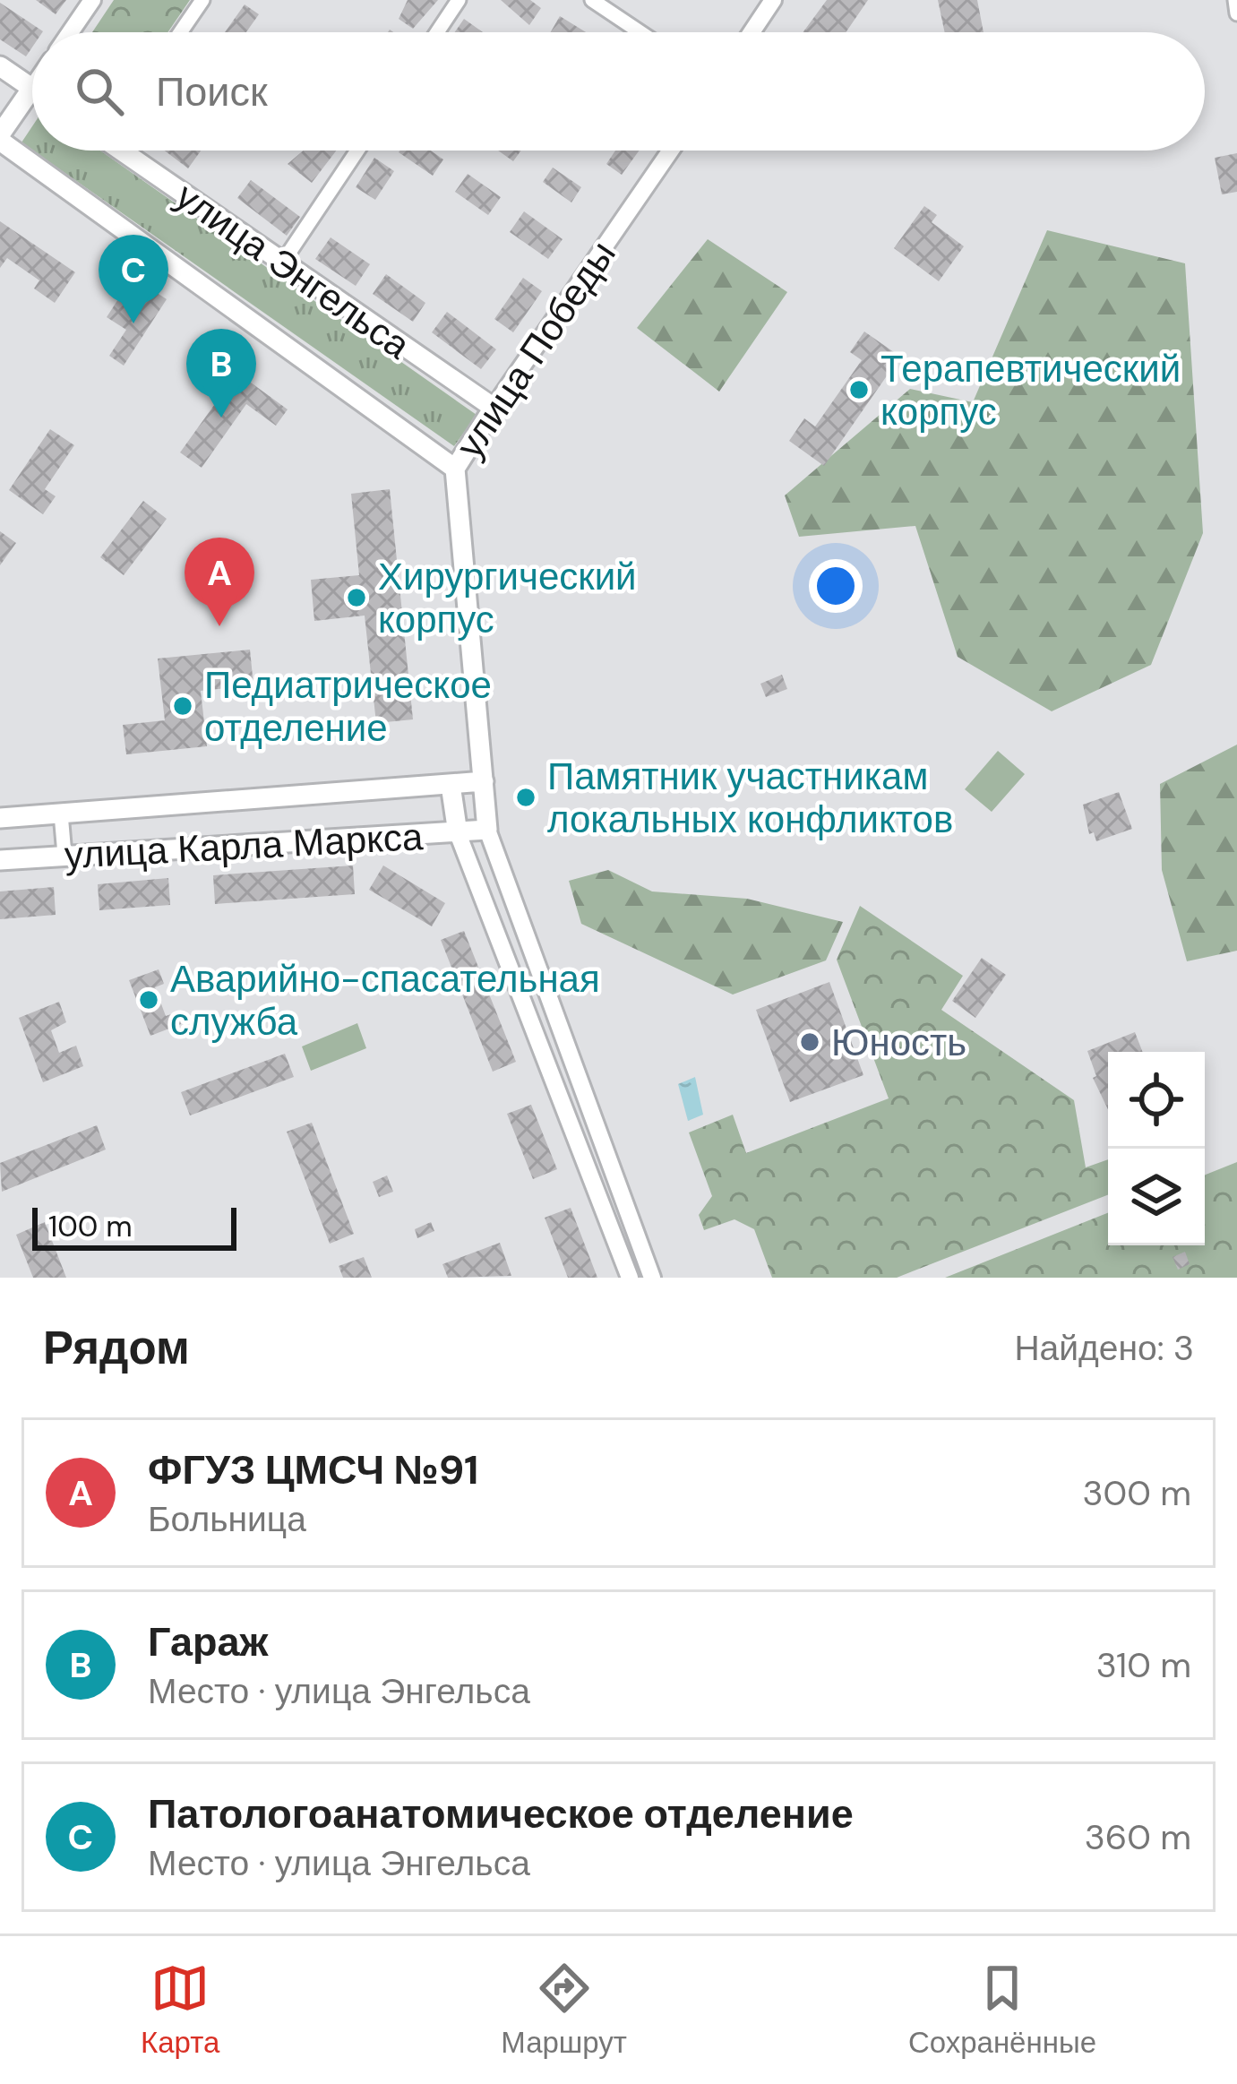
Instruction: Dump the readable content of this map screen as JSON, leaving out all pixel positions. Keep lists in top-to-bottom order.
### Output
{
  "streets": {
    "main road": ["улица Энгельса", "улица Победы", "улица Карла Маркса"]
  },
  "crossings": [
    ["улица Энгельса", "улица Победы"],
    ["улица Победы", "улица Карла Маркса"]
  ],
  "places": [
    "Терапевтический корпус",
    "Хирургический корпус",
    "Педиатрическое отделение",
    "Памятник участникам локальных конфликтов",
    "Аварийно-спасательная служба",
    "Юность"
  ],
  "scale_bar": "100 m",
  "page": {
    "search": "Поиск",
    "pins": ["C", "B", "A"],
    "scale": "100 m",
    "heading": ["Рядом", "Найдено: 3"],
    "list": [
      {
        "mark": "A",
        "name": "ФГУЗ ЦМСЧ №91",
        "note": "Больница",
        "value": "300 m"
      },
      {
        "mark": "B",
        "name": "Гараж",
        "note": "Место · улица Энгельса",
        "value": "310 m"
      },
      {
        "mark": "C",
        "name": "Патологоанатомическое отделение",
        "note": "Место · улица Энгельса",
        "value": "360 m"
      }
    ],
    "nav": ["Карта", "Маршрут", "Сохранённые"]
  }
}
